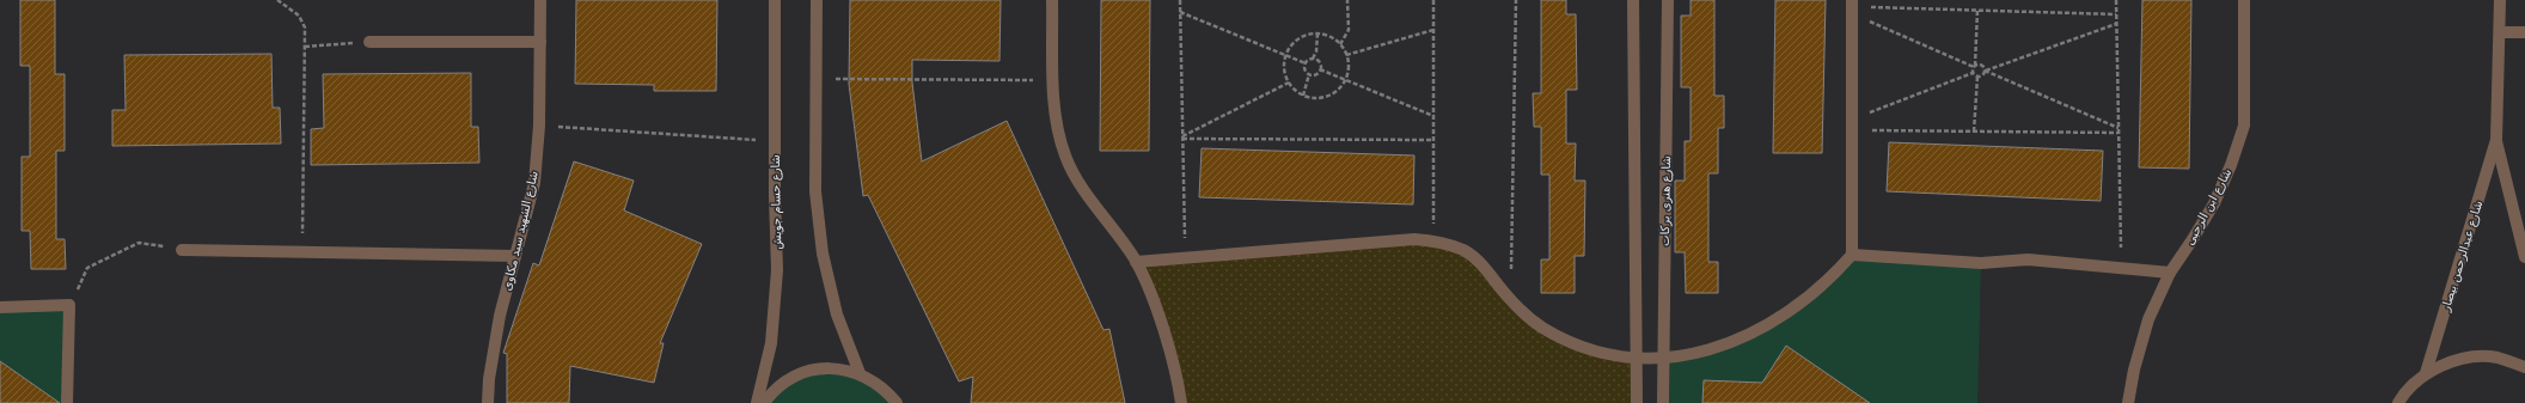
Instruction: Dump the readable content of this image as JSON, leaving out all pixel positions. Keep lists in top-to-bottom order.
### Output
{
  "streets": {
    "street": [
      "شارع هنرى بركات",
      "شارع حسام جويش",
      "شارع ابن الرحبى",
      "شارع الشهيد سيد مكاوى",
      "شارع عبدالرحمن بيصار"
    ]
  }
}
